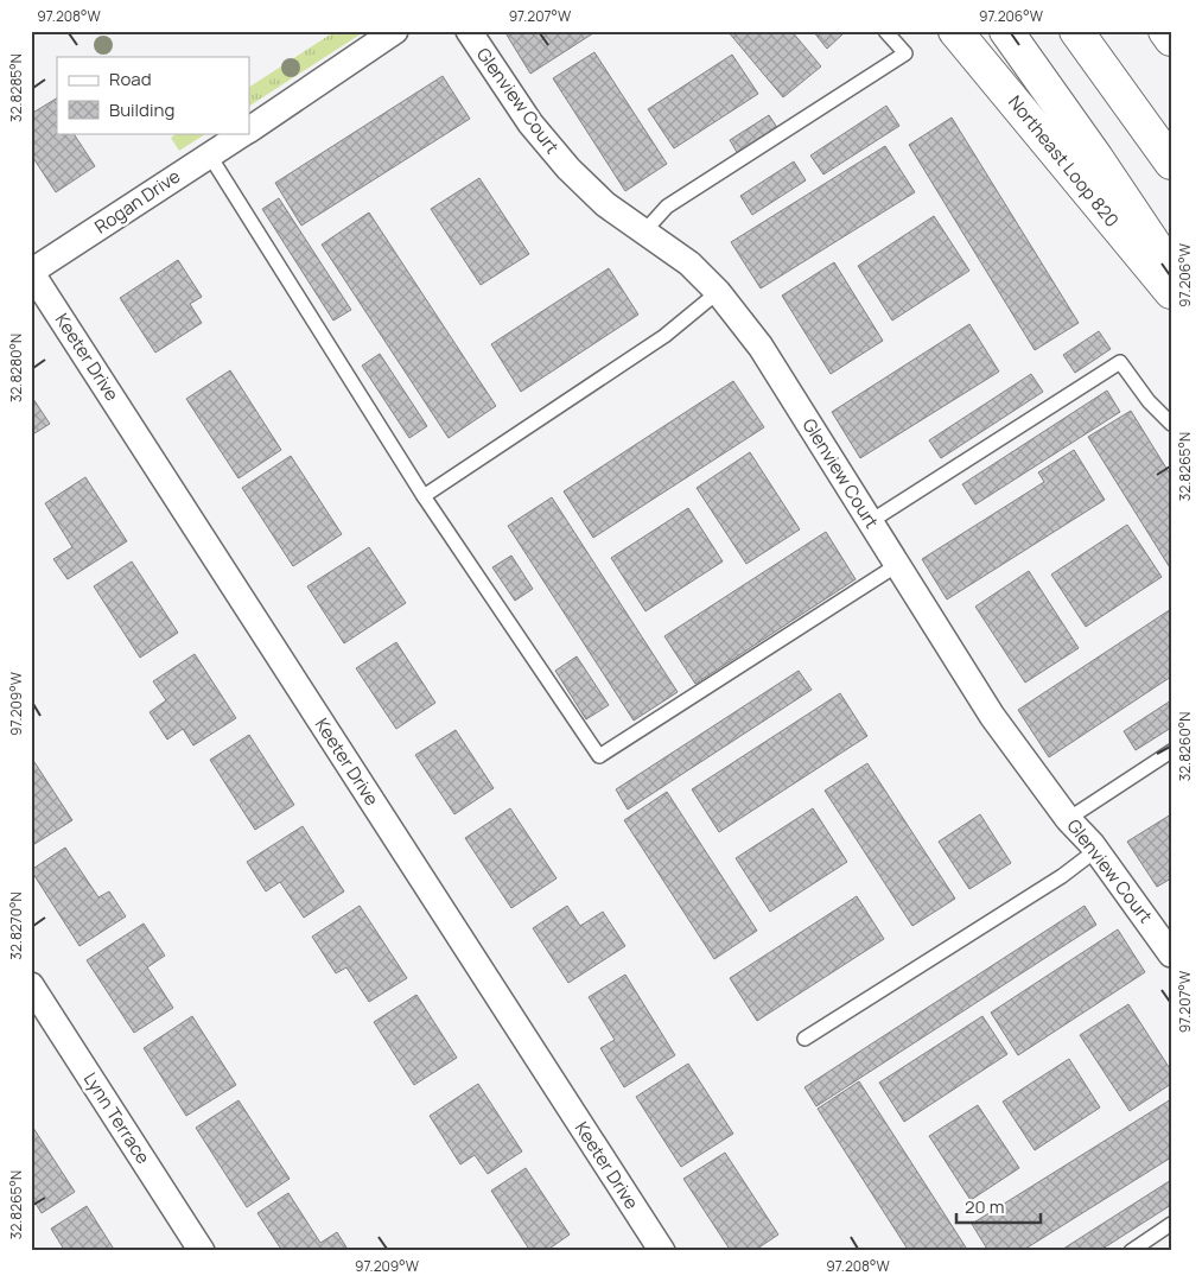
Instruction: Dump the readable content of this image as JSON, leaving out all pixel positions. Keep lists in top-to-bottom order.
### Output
{
  "streets": {
    "main road": ["Northeast Loop 820"],
    "street": [
      "Glenview Court",
      "Rogan Drive",
      "Keeter Drive",
      "Lynn Terrace"
    ]
  },
  "crossings": [
    ["Rogan Drive", "Keeter Drive"]
  ],
  "legend": ["Road", "Building"],
  "scale_bar": "20 m",
  "coordinates": [
    "97.208°W",
    "97.207°W",
    "97.206°W",
    "32.8285°N",
    "32.8280°N",
    "32.8265°N",
    "97.209°W",
    "32.8260°N",
    "32.8270°N"
  ]
}
